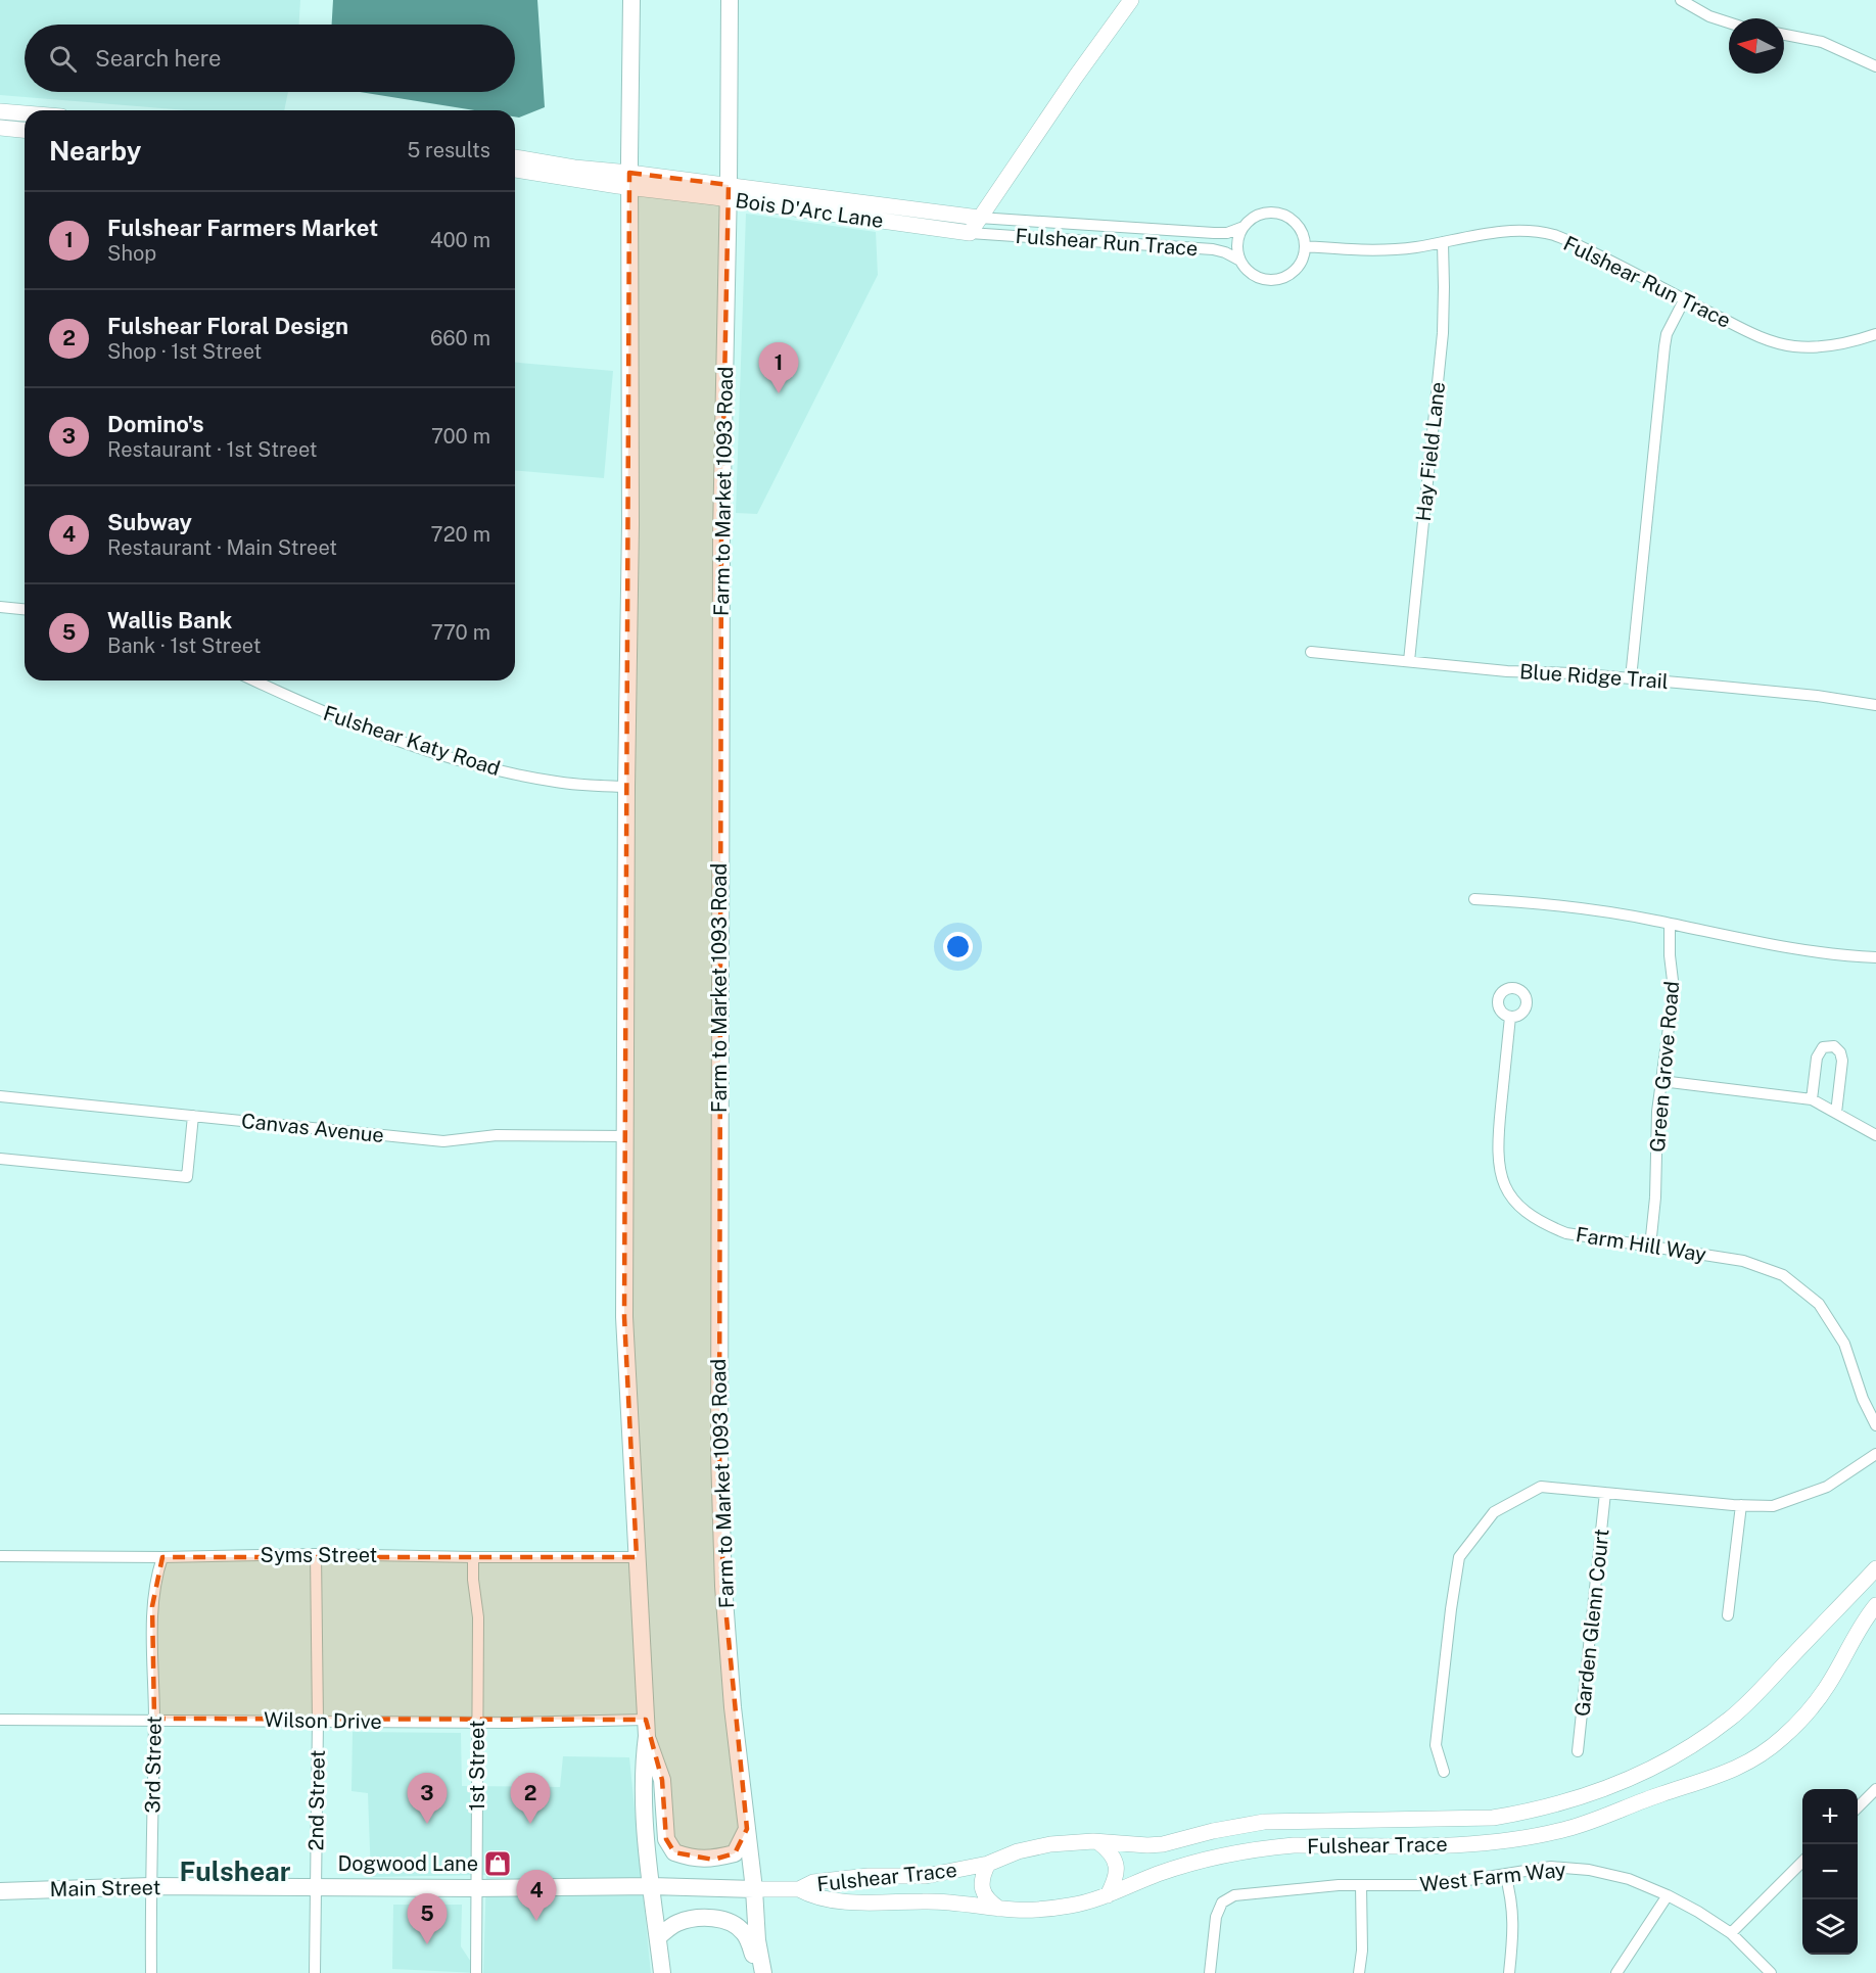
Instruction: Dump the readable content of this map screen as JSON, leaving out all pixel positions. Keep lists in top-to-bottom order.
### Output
{
  "streets": {
    "main road": ["Farm to Market 1093 Road", "Fulshear Trace", "Main Street"],
    "street": [
      "Bois D'Arc Lane",
      "Fulshear Run Trace",
      "Hay Field Lane",
      "Blue Ridge Trail",
      "Fulshear Katy Road",
      "Green Grove Road",
      "Canvas Avenue",
      "Farm Hill Way",
      "Syms Street",
      "Garden Glenn Court",
      "Wilson Drive",
      "3rd Street",
      "1st Street",
      "2nd Street",
      "West Farm Way"
    ]
  },
  "crossings": [
    ["Bois D'Arc Lane", "Fulshear Run Trace"],
    ["Bois D'Arc Lane", "Farm to Market 1093 Road"],
    ["Fulshear Run Trace", "Hay Field Lane"],
    ["Hay Field Lane", "Blue Ridge Trail"],
    ["Farm to Market 1093 Road", "Fulshear Trace"],
    ["Green Grove Road", "Farm Hill Way"],
    ["Syms Street", "3rd Street"],
    ["Syms Street", "1st Street"],
    ["Syms Street", "2nd Street"],
    ["Wilson Drive", "3rd Street"],
    ["Wilson Drive", "1st Street"],
    ["Wilson Drive", "2nd Street"],
    ["3rd Street", "Main Street"],
    ["1st Street", "Main Street"],
    ["2nd Street", "Main Street"],
    ["Fulshear Trace", "Main Street"]
  ],
  "districts": ["Fulshear"],
  "places": {
    "shop": ["Dogwood Lane"]
  },
  "north": "left",
  "page": {
    "search": "Search here",
    "heading": ["Nearby", "5 results"],
    "list": [
      {
        "mark": "1",
        "name": "Fulshear Farmers Market",
        "note": "Shop",
        "value": "400 m"
      },
      {
        "mark": "2",
        "name": "Fulshear Floral Design",
        "note": "Shop · 1st Street",
        "value": "660 m"
      },
      {
        "mark": "3",
        "name": "Domino's",
        "note": "Restaurant · 1st Street",
        "value": "700 m"
      },
      {
        "mark": "4",
        "name": "Subway",
        "note": "Restaurant · Main Street",
        "value": "720 m"
      },
      {
        "mark": "5",
        "name": "Wallis Bank",
        "note": "Bank · 1st Street",
        "value": "770 m"
      }
    ],
    "pins": [
      "1",
      "2",
      "3",
      "4",
      "5"
    ],
    "map_buttons": ["+", "−"]
  }
}
